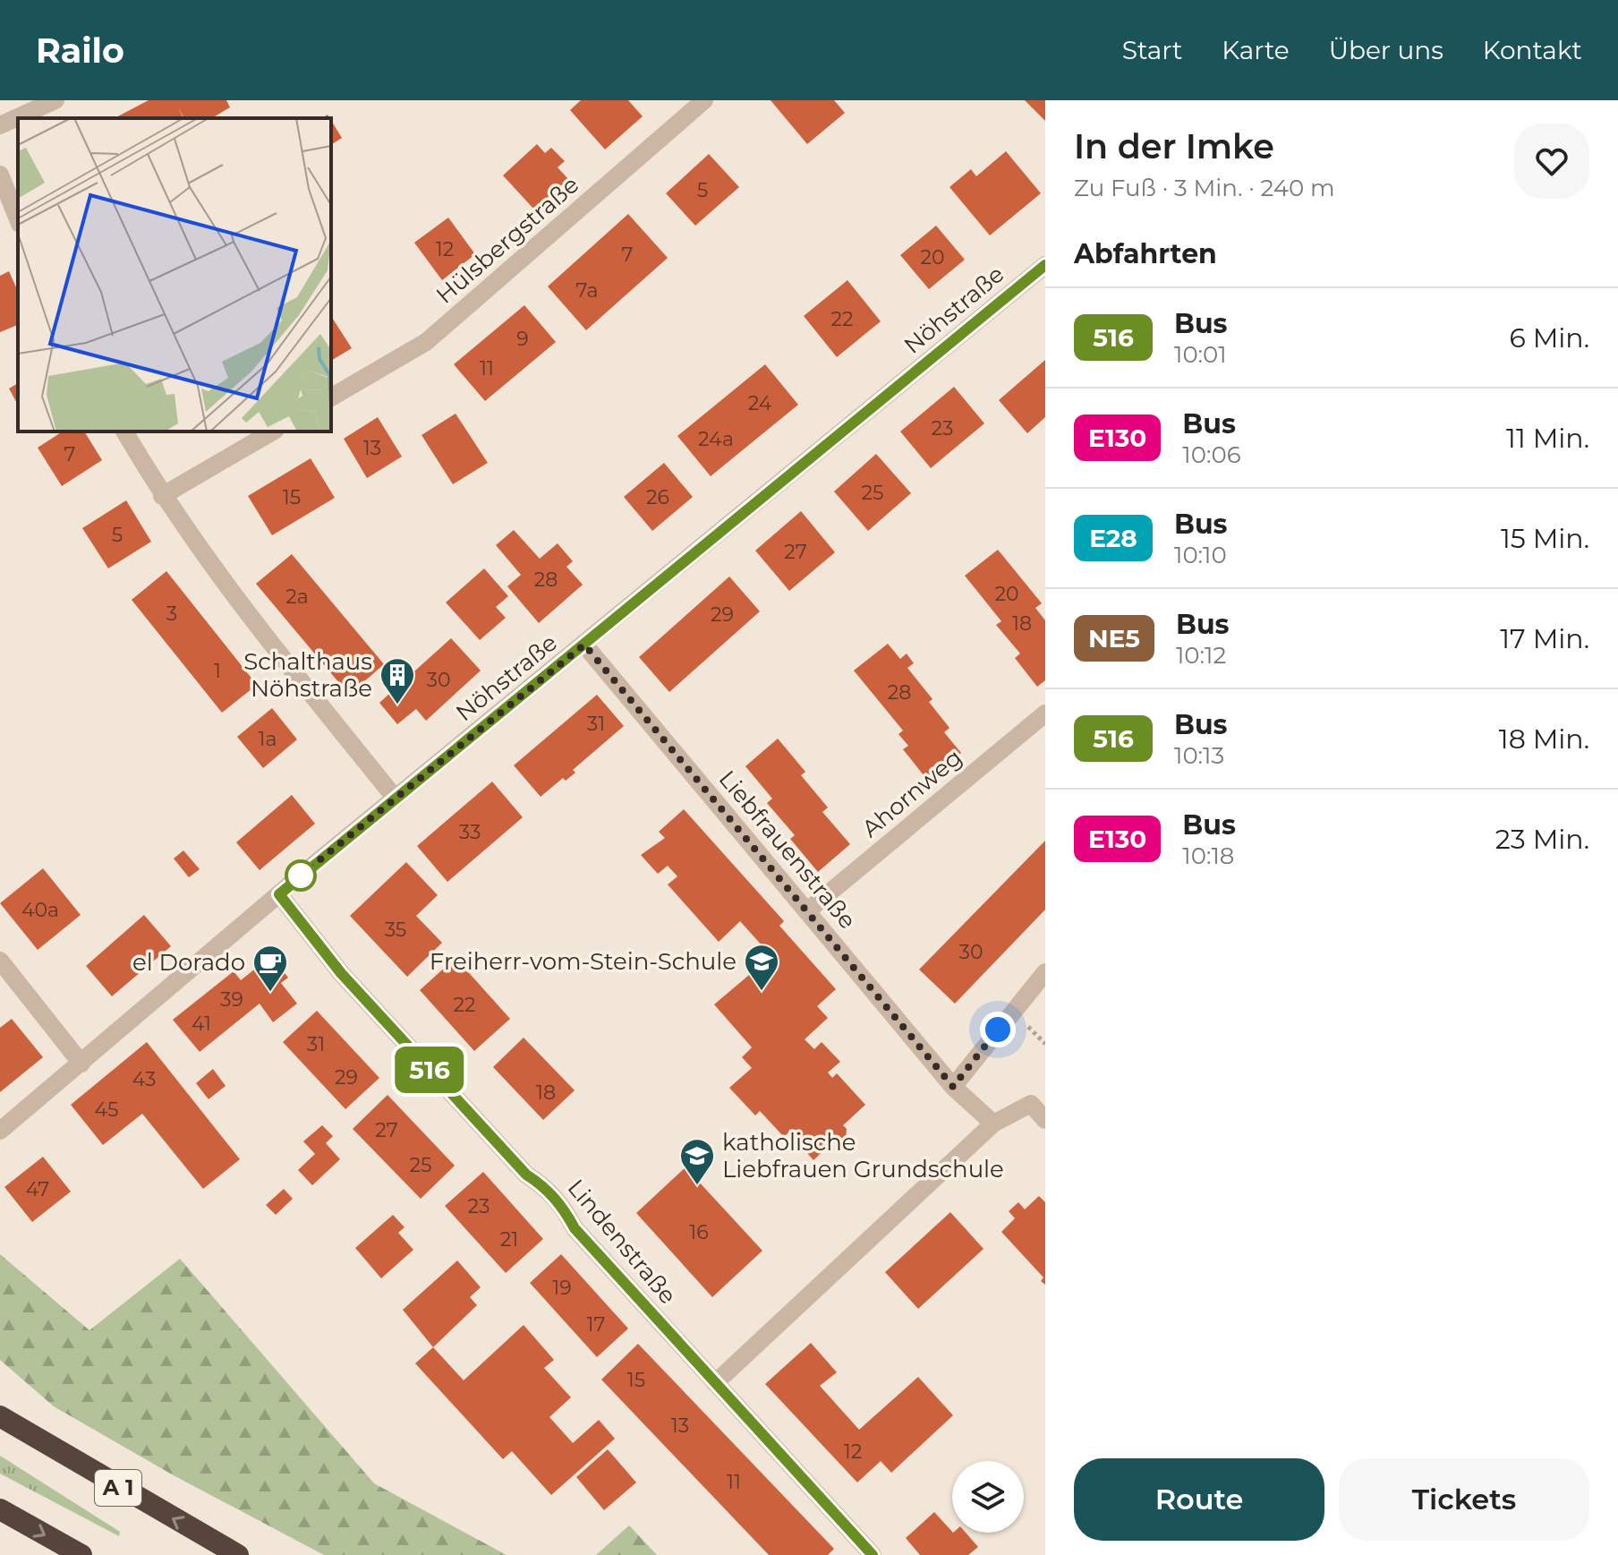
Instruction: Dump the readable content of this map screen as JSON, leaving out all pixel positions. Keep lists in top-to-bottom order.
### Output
{
  "streets": {
    "highway": ["A 1"],
    "street": [
      "Hülsbergstraße",
      "Nöhstraße",
      "Ahornweg",
      "Liebfrauenstraße",
      "Lindenstraße"
    ]
  },
  "crossings": [
    ["Nöhstraße", "Liebfrauenstraße"],
    ["Nöhstraße", "Lindenstraße"],
    ["Ahornweg", "Liebfrauenstraße"]
  ],
  "places": {
    "building": ["Schalthaus Nöhstraße"],
    "school or university": ["Freiherr-vom-Stein-Schule", "katholische Liebfrauen Grundschule"],
    "cafe": ["el Dorado"]
  },
  "lines": ["bus line 516"],
  "house_numbers": [
    "5",
    "12",
    "7",
    "20",
    "7a",
    "22",
    "9",
    "11",
    "24",
    "23",
    "24a",
    "13",
    "7",
    "25",
    "15",
    "26",
    "5",
    "27",
    "28",
    "20",
    "2a",
    "3",
    "29",
    "18",
    "1",
    "30",
    "28",
    "31",
    "1a",
    "33",
    "40a",
    "35",
    "30",
    "39",
    "22",
    "41",
    "31",
    "29",
    "43",
    "18",
    "45",
    "27",
    "25",
    "47",
    "23",
    "16",
    "21",
    "19",
    "17",
    "15",
    "13",
    "12",
    "11"
  ],
  "page": {
    "header": "Railo",
    "nav": [
      "Start",
      "Karte",
      "Über uns",
      "Kontakt"
    ],
    "on_map": "516",
    "heading": [
      ["In der Imke", "Zu Fuß · 3 Min. · 240 m"],
      "Abfahrten"
    ],
    "list": [
      {
        "mark": "516",
        "name": "Bus",
        "note": "10:01",
        "value": "6 Min."
      },
      {
        "mark": "E130",
        "name": "Bus",
        "note": "10:06",
        "value": "11 Min."
      },
      {
        "mark": "E28",
        "name": "Bus",
        "note": "10:10",
        "value": "15 Min."
      },
      {
        "mark": "NE5",
        "name": "Bus",
        "note": "10:12",
        "value": "17 Min."
      },
      {
        "mark": "516",
        "name": "Bus",
        "note": "10:13",
        "value": "18 Min."
      },
      {
        "mark": "E130",
        "name": "Bus",
        "note": "10:18",
        "value": "23 Min."
      }
    ],
    "buttons": ["Route", "Tickets"]
  }
}
